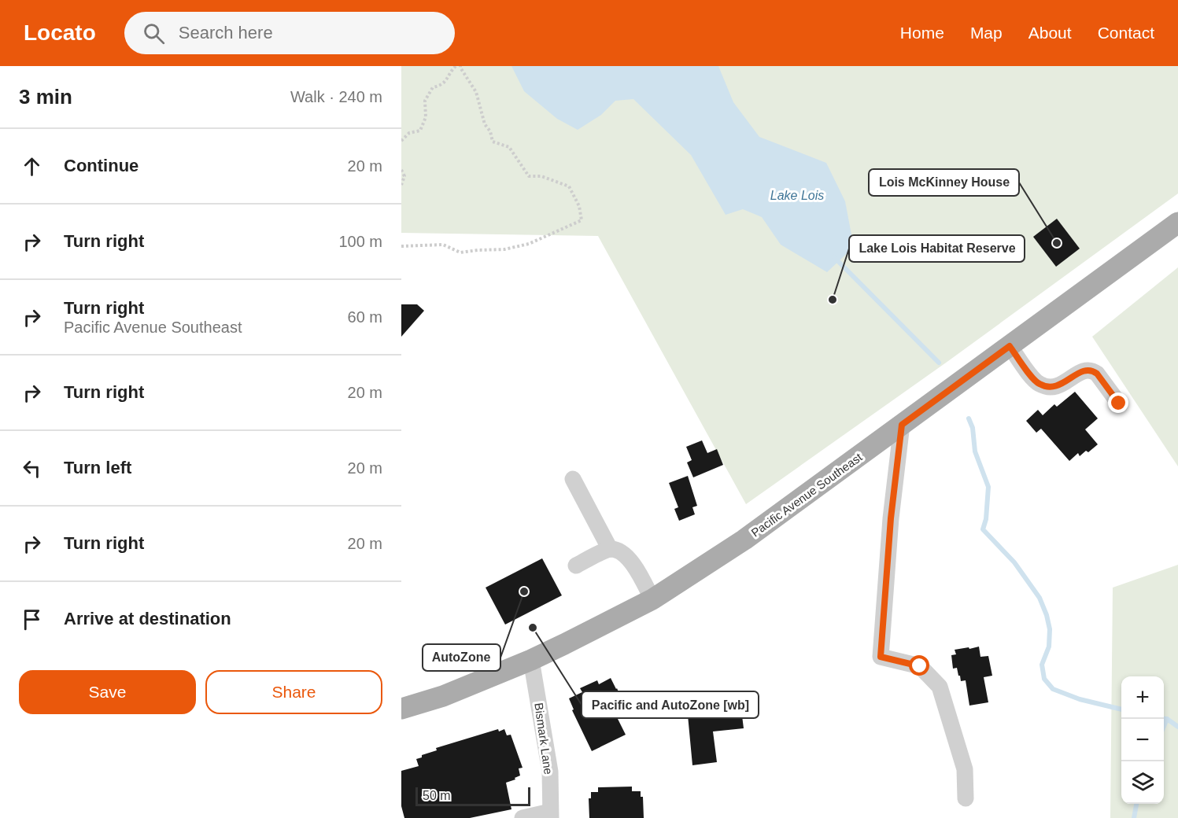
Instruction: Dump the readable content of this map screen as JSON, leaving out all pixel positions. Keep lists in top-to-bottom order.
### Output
{
  "streets": {
    "main road": ["Pacific Avenue Southeast"],
    "street": ["Bismark Lane"]
  },
  "crossings": [
    ["Pacific Avenue Southeast", "Bismark Lane"]
  ],
  "water": ["Lake Lois"],
  "places": [
    "Lois McKinney House",
    "Lake Lois Habitat Reserve",
    "AutoZone",
    "Pacific and AutoZone [wb]"
  ],
  "scale_bar": "50 m",
  "page": {
    "header": "Locato",
    "search": "Search here",
    "nav": [
      "Home",
      "Map",
      "About",
      "Contact"
    ],
    "heading": ["3 min", "Walk · 240 m"],
    "list": [
      ["Continue", "20 m"],
      ["Turn right", "100 m"],
      ["Turn right", "Pacific Avenue Southeast", "60 m"],
      ["Turn right", "20 m"],
      ["Turn left", "20 m"],
      ["Turn right", "20 m"],
      "Arrive at destination"
    ],
    "buttons": ["Save", "Share"],
    "map_buttons": ["+", "−"],
    "scale": "50 m"
  }
}
